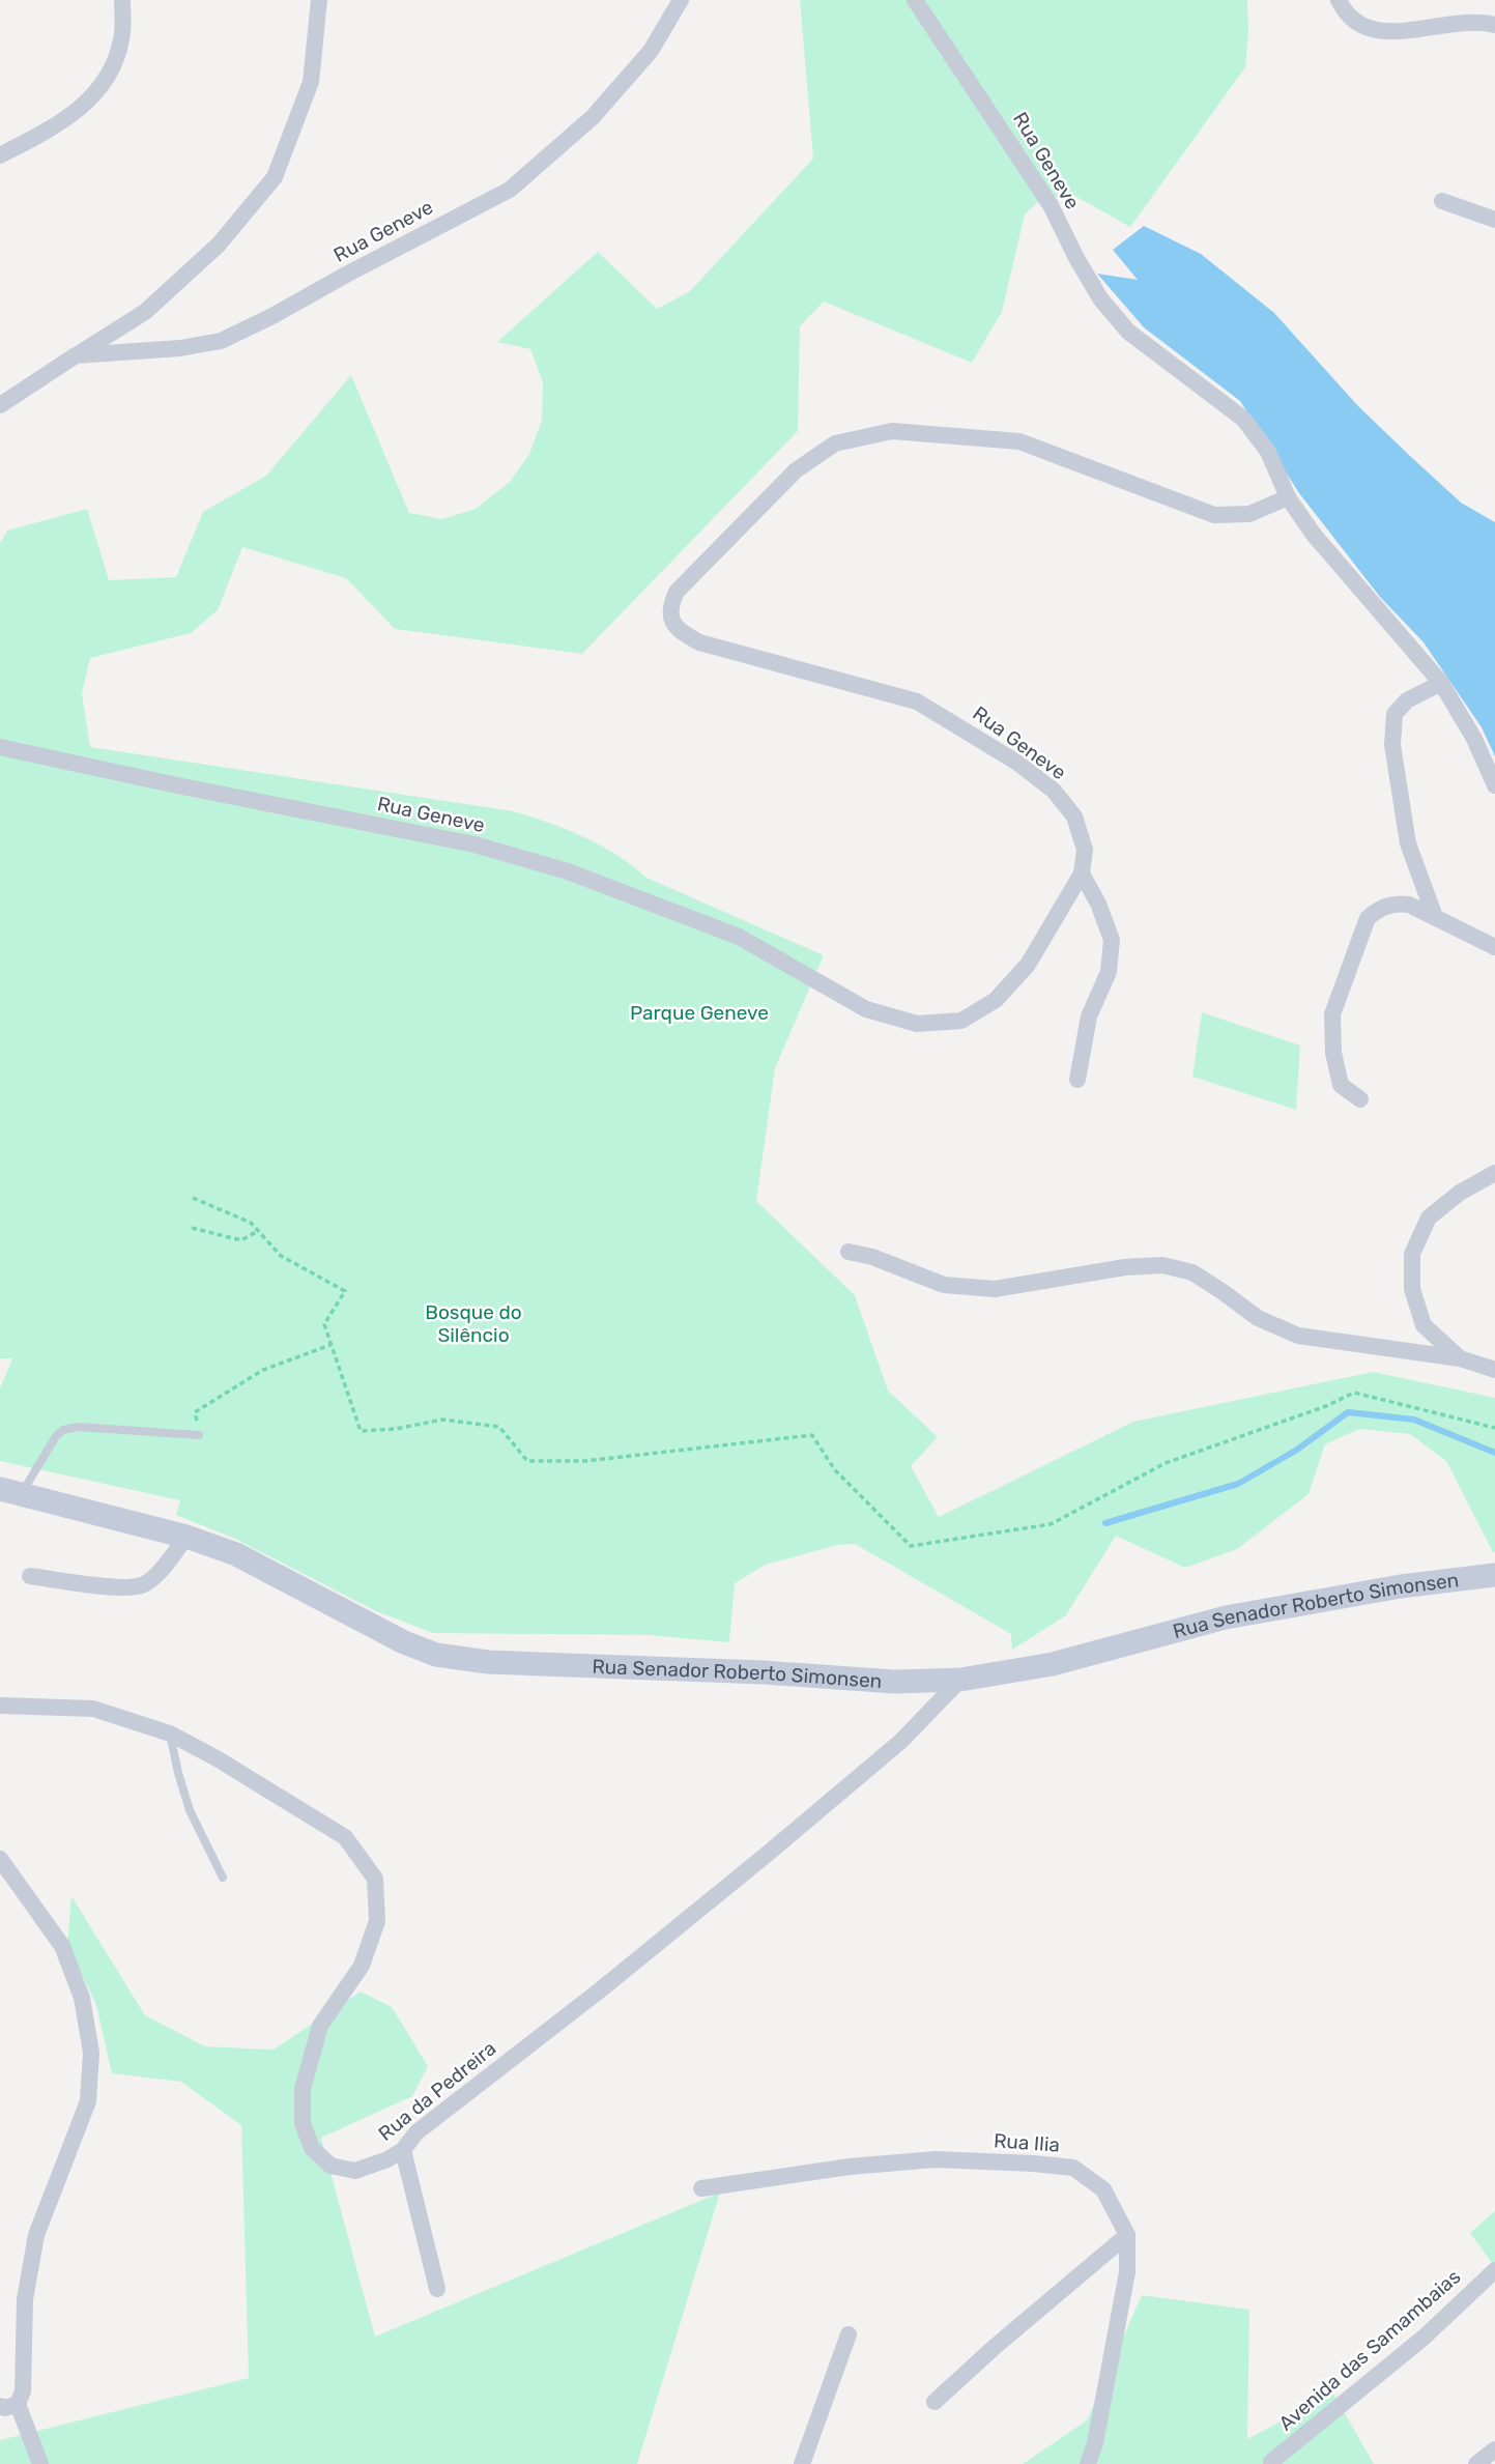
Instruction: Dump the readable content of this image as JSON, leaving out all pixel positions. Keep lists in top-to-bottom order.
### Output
{
  "streets": {
    "street": [
      "Rua Geneve",
      "Rua Senador Roberto Simonsen",
      "Rua da Pedreira",
      "Rua Ilia",
      "Avenida das Samambaias"
    ]
  },
  "crossings": [
    ["Rua Senador Roberto Simonsen", "Rua da Pedreira"]
  ],
  "parks": ["Parque Geneve", "Bosque do Silêncio"]
}
